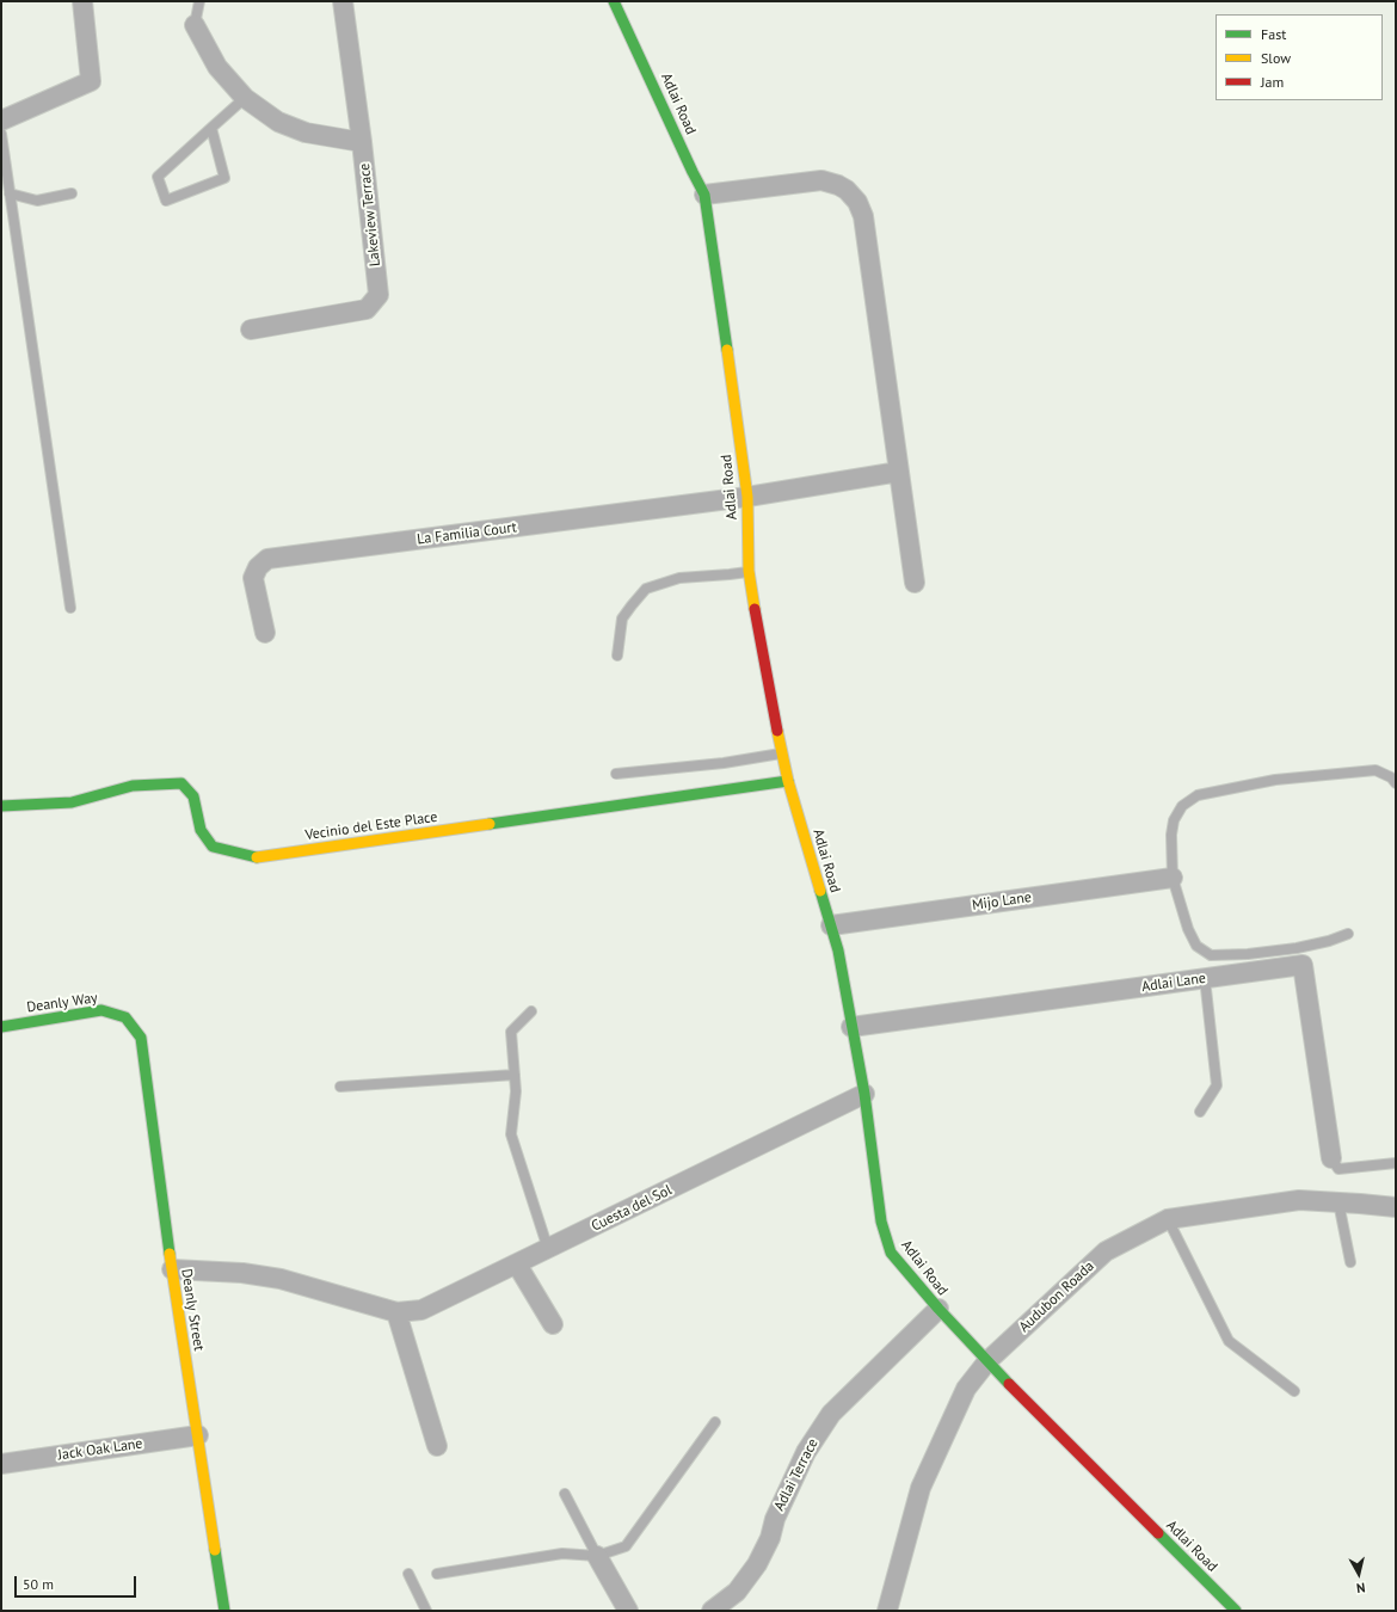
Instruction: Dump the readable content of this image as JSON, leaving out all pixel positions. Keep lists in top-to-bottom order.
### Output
{
  "streets": {
    "street": [
      "Adlai Road",
      "Lakeview Terrace",
      "La Familia Court",
      "Vecinio del Este Place",
      "Mijo Lane",
      "Adlai Lane",
      "Deanly Way",
      "Cuesta del Sol",
      "Audubon Roada",
      "Deanly Street",
      "Jack Oak Lane",
      "Adlai Terrace"
    ]
  },
  "crossings": [
    ["Adlai Road", "La Familia Court"],
    ["Adlai Road", "Vecinio del Este Place"],
    ["Adlai Road", "Mijo Lane"],
    ["Adlai Road", "Adlai Lane"],
    ["Adlai Road", "Cuesta del Sol"],
    ["Adlai Road", "Audubon Roada"],
    ["Adlai Road", "Adlai Terrace"],
    ["Deanly Way", "Deanly Street"],
    ["Cuesta del Sol", "Deanly Street"],
    ["Deanly Street", "Jack Oak Lane"]
  ],
  "legend": ["Fast", "Slow", "Jam"],
  "scale_bar": "50 m",
  "north": "bottom"
}
